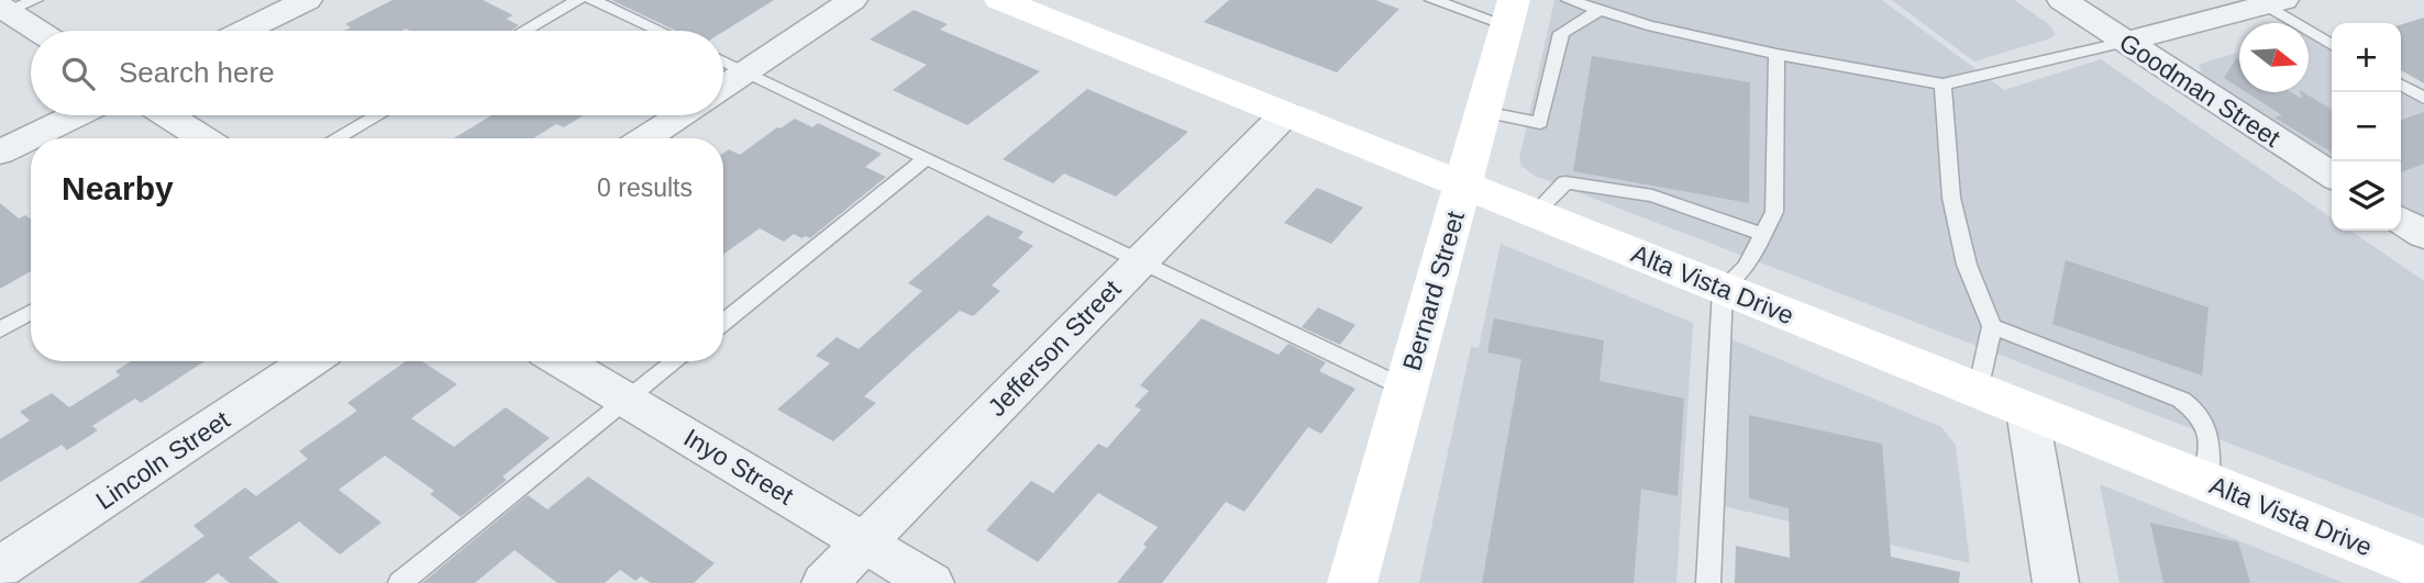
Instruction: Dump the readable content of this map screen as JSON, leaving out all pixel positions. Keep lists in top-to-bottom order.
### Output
{
  "streets": {
    "street": [
      "Goodman Street",
      "Alta Vista Drive",
      "Bernard Street",
      "Jefferson Street",
      "Lincoln Street",
      "Inyo Street"
    ]
  },
  "crossings": [
    ["Alta Vista Drive", "Bernard Street"],
    ["Alta Vista Drive", "Jefferson Street"],
    ["Jefferson Street", "Inyo Street"]
  ],
  "north": "right",
  "page": {
    "map_buttons": ["+", "−"],
    "search": "Search here",
    "heading": ["Nearby", "0 results"]
  }
}
